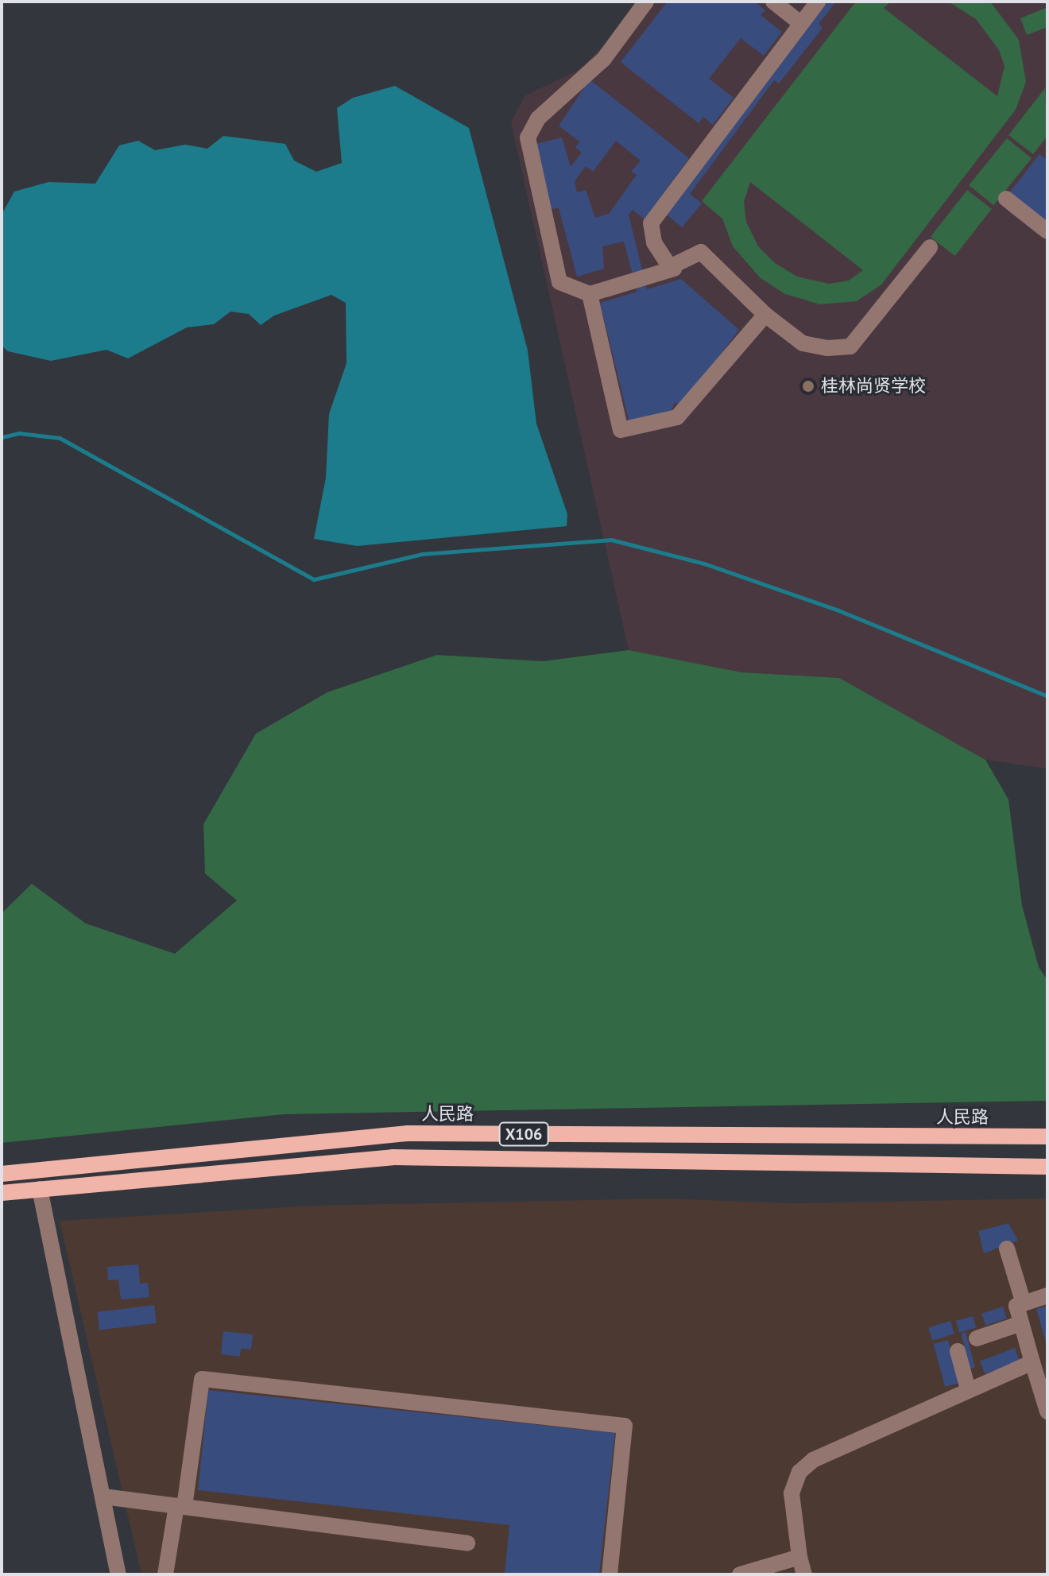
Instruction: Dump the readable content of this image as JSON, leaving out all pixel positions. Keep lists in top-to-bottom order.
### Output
{
  "streets": {
    "main road": ["人民路", "X106"]
  },
  "places": ["桂林尚贤学校"]
}
